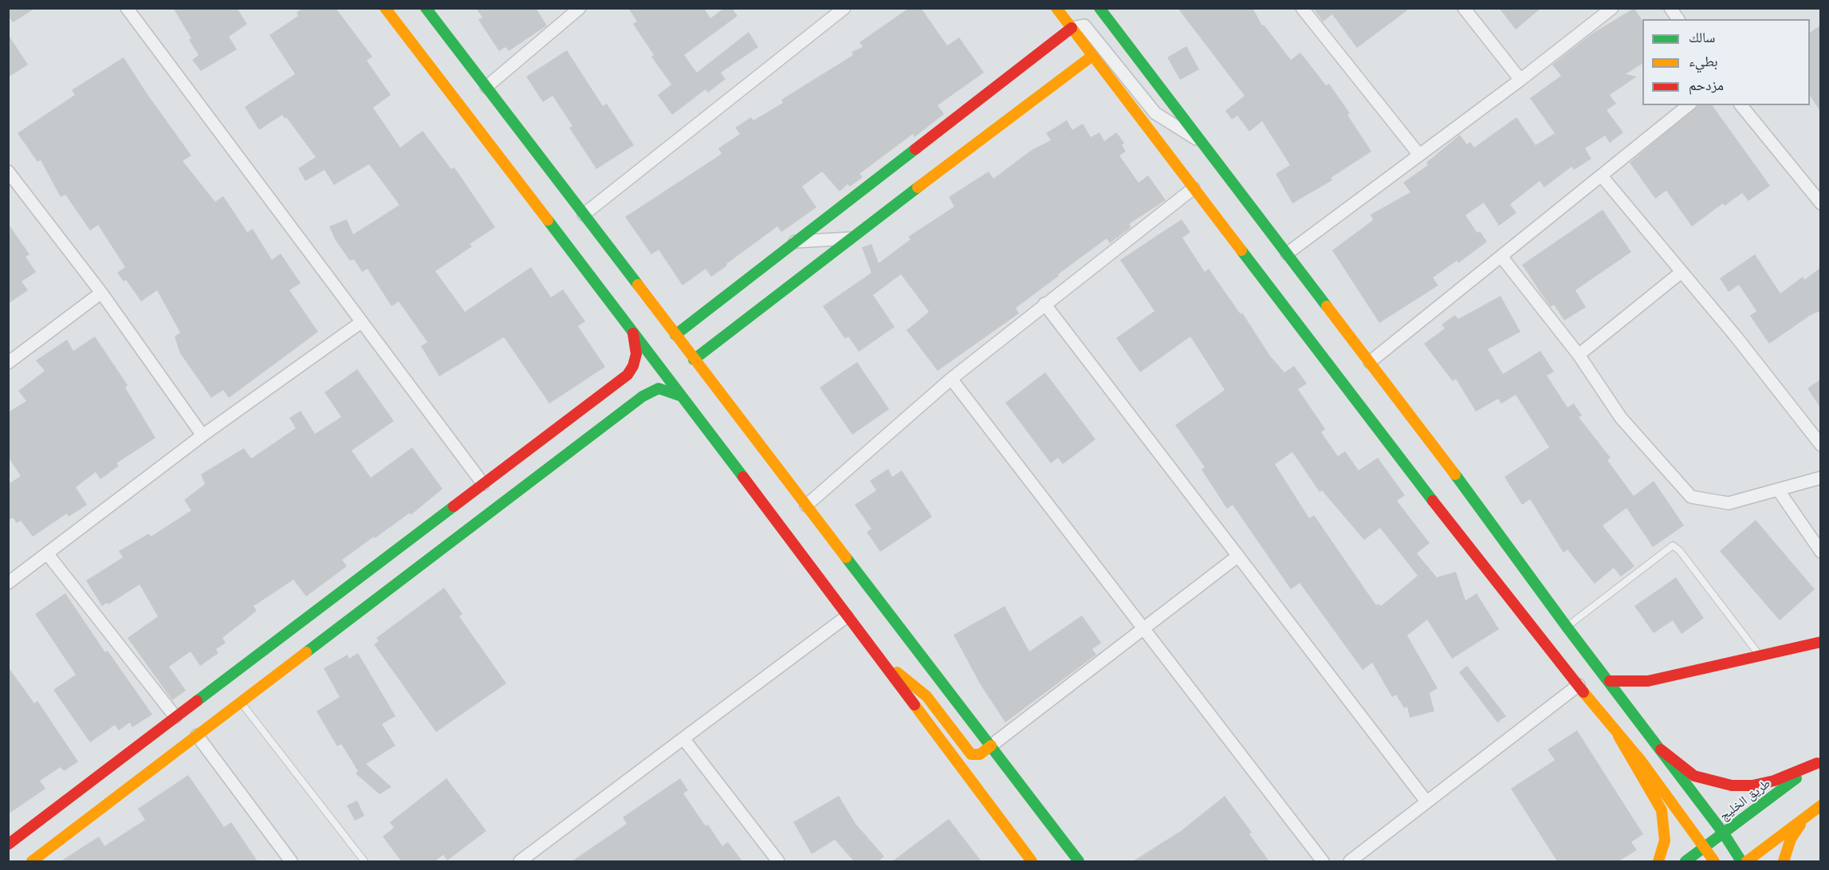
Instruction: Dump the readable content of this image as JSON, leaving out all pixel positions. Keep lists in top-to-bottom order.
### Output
{
  "streets": {
    "street": ["طريق الخليج"]
  },
  "legend": ["سالك", "بطيء", "مزدحم"]
}
